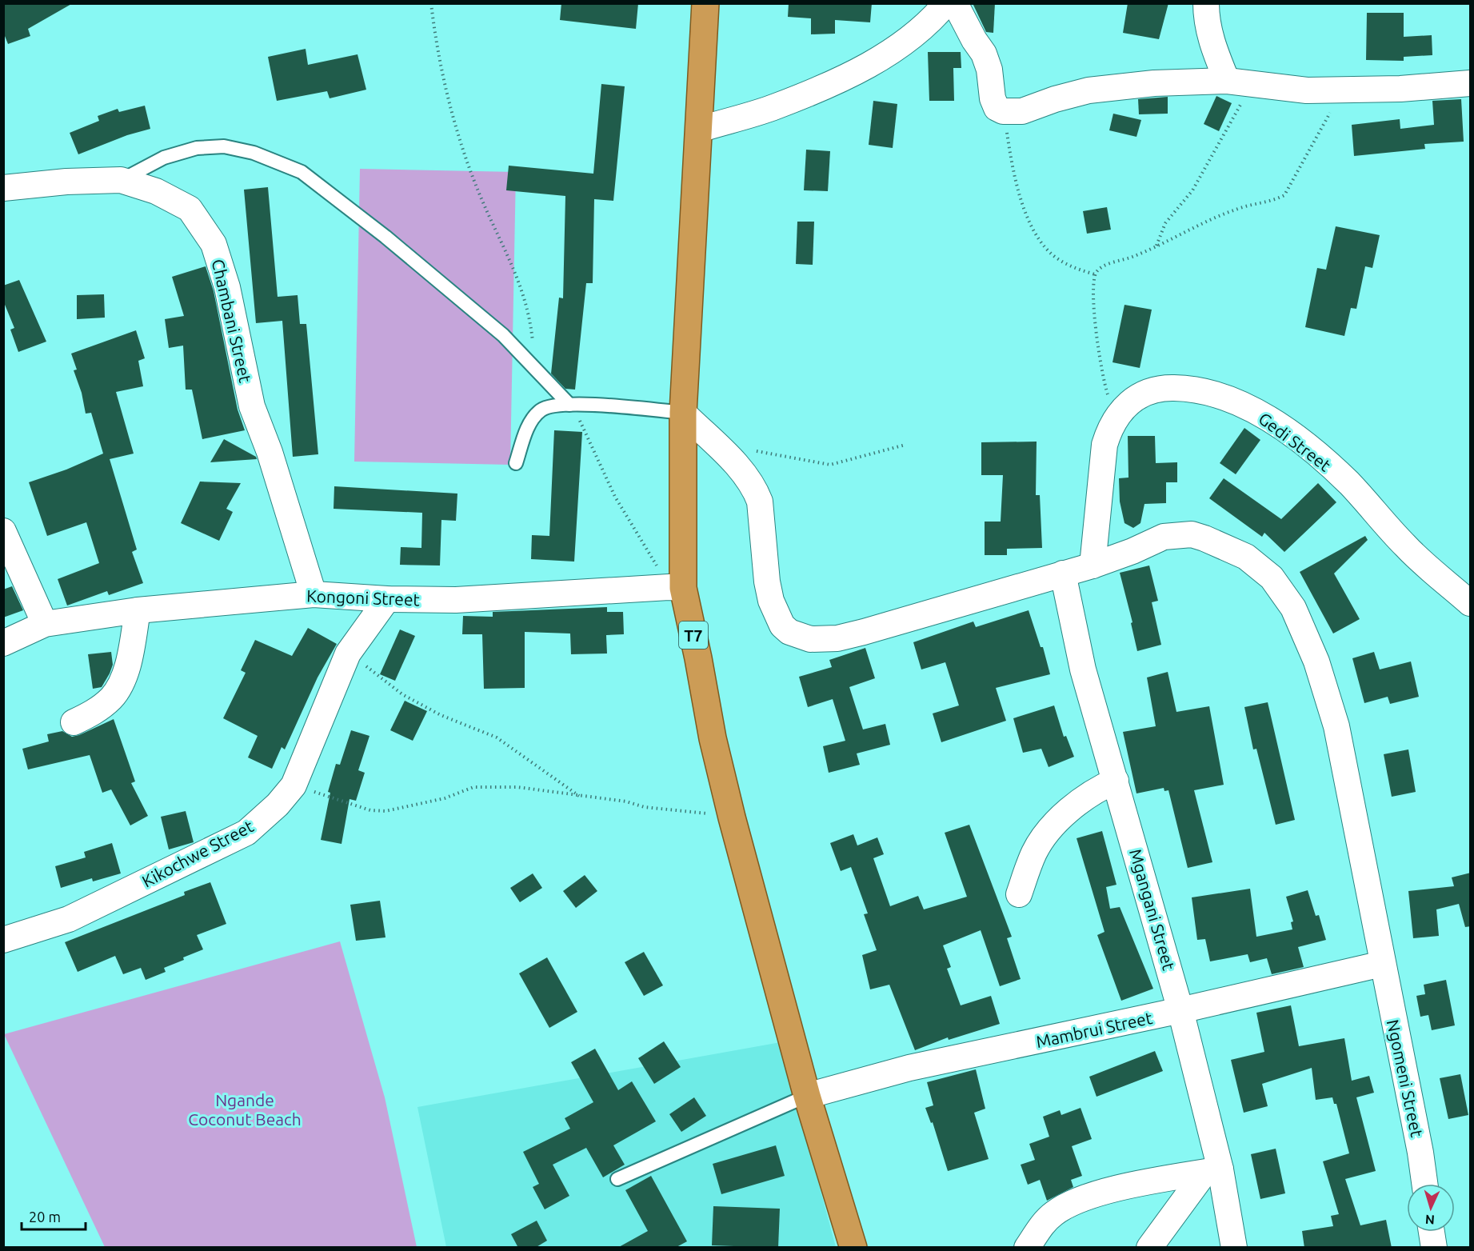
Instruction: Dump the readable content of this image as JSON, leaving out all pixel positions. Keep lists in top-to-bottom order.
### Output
{
  "streets": {
    "highway": ["T7"],
    "street": [
      "Chambani Street",
      "Gedi Street",
      "Kongoni Street",
      "Kikochwe Street",
      "Mgangani Street",
      "Mambrui Street",
      "Ngomeni Street"
    ]
  },
  "crossings": [
    ["Chambani Street", "Kongoni Street"],
    ["Gedi Street", "Ngomeni Street"],
    ["Kongoni Street", "T7"],
    ["Kongoni Street", "Kikochwe Street"],
    ["T7", "Mambrui Street"],
    ["T7", "Ngomeni Street"],
    ["Mgangani Street", "Mambrui Street"],
    ["Mgangani Street", "Ngomeni Street"],
    ["Mambrui Street", "Ngomeni Street"]
  ],
  "parks": ["Ngande Coconut Beach"],
  "scale_bar": "20 m",
  "north": "bottom"
}
